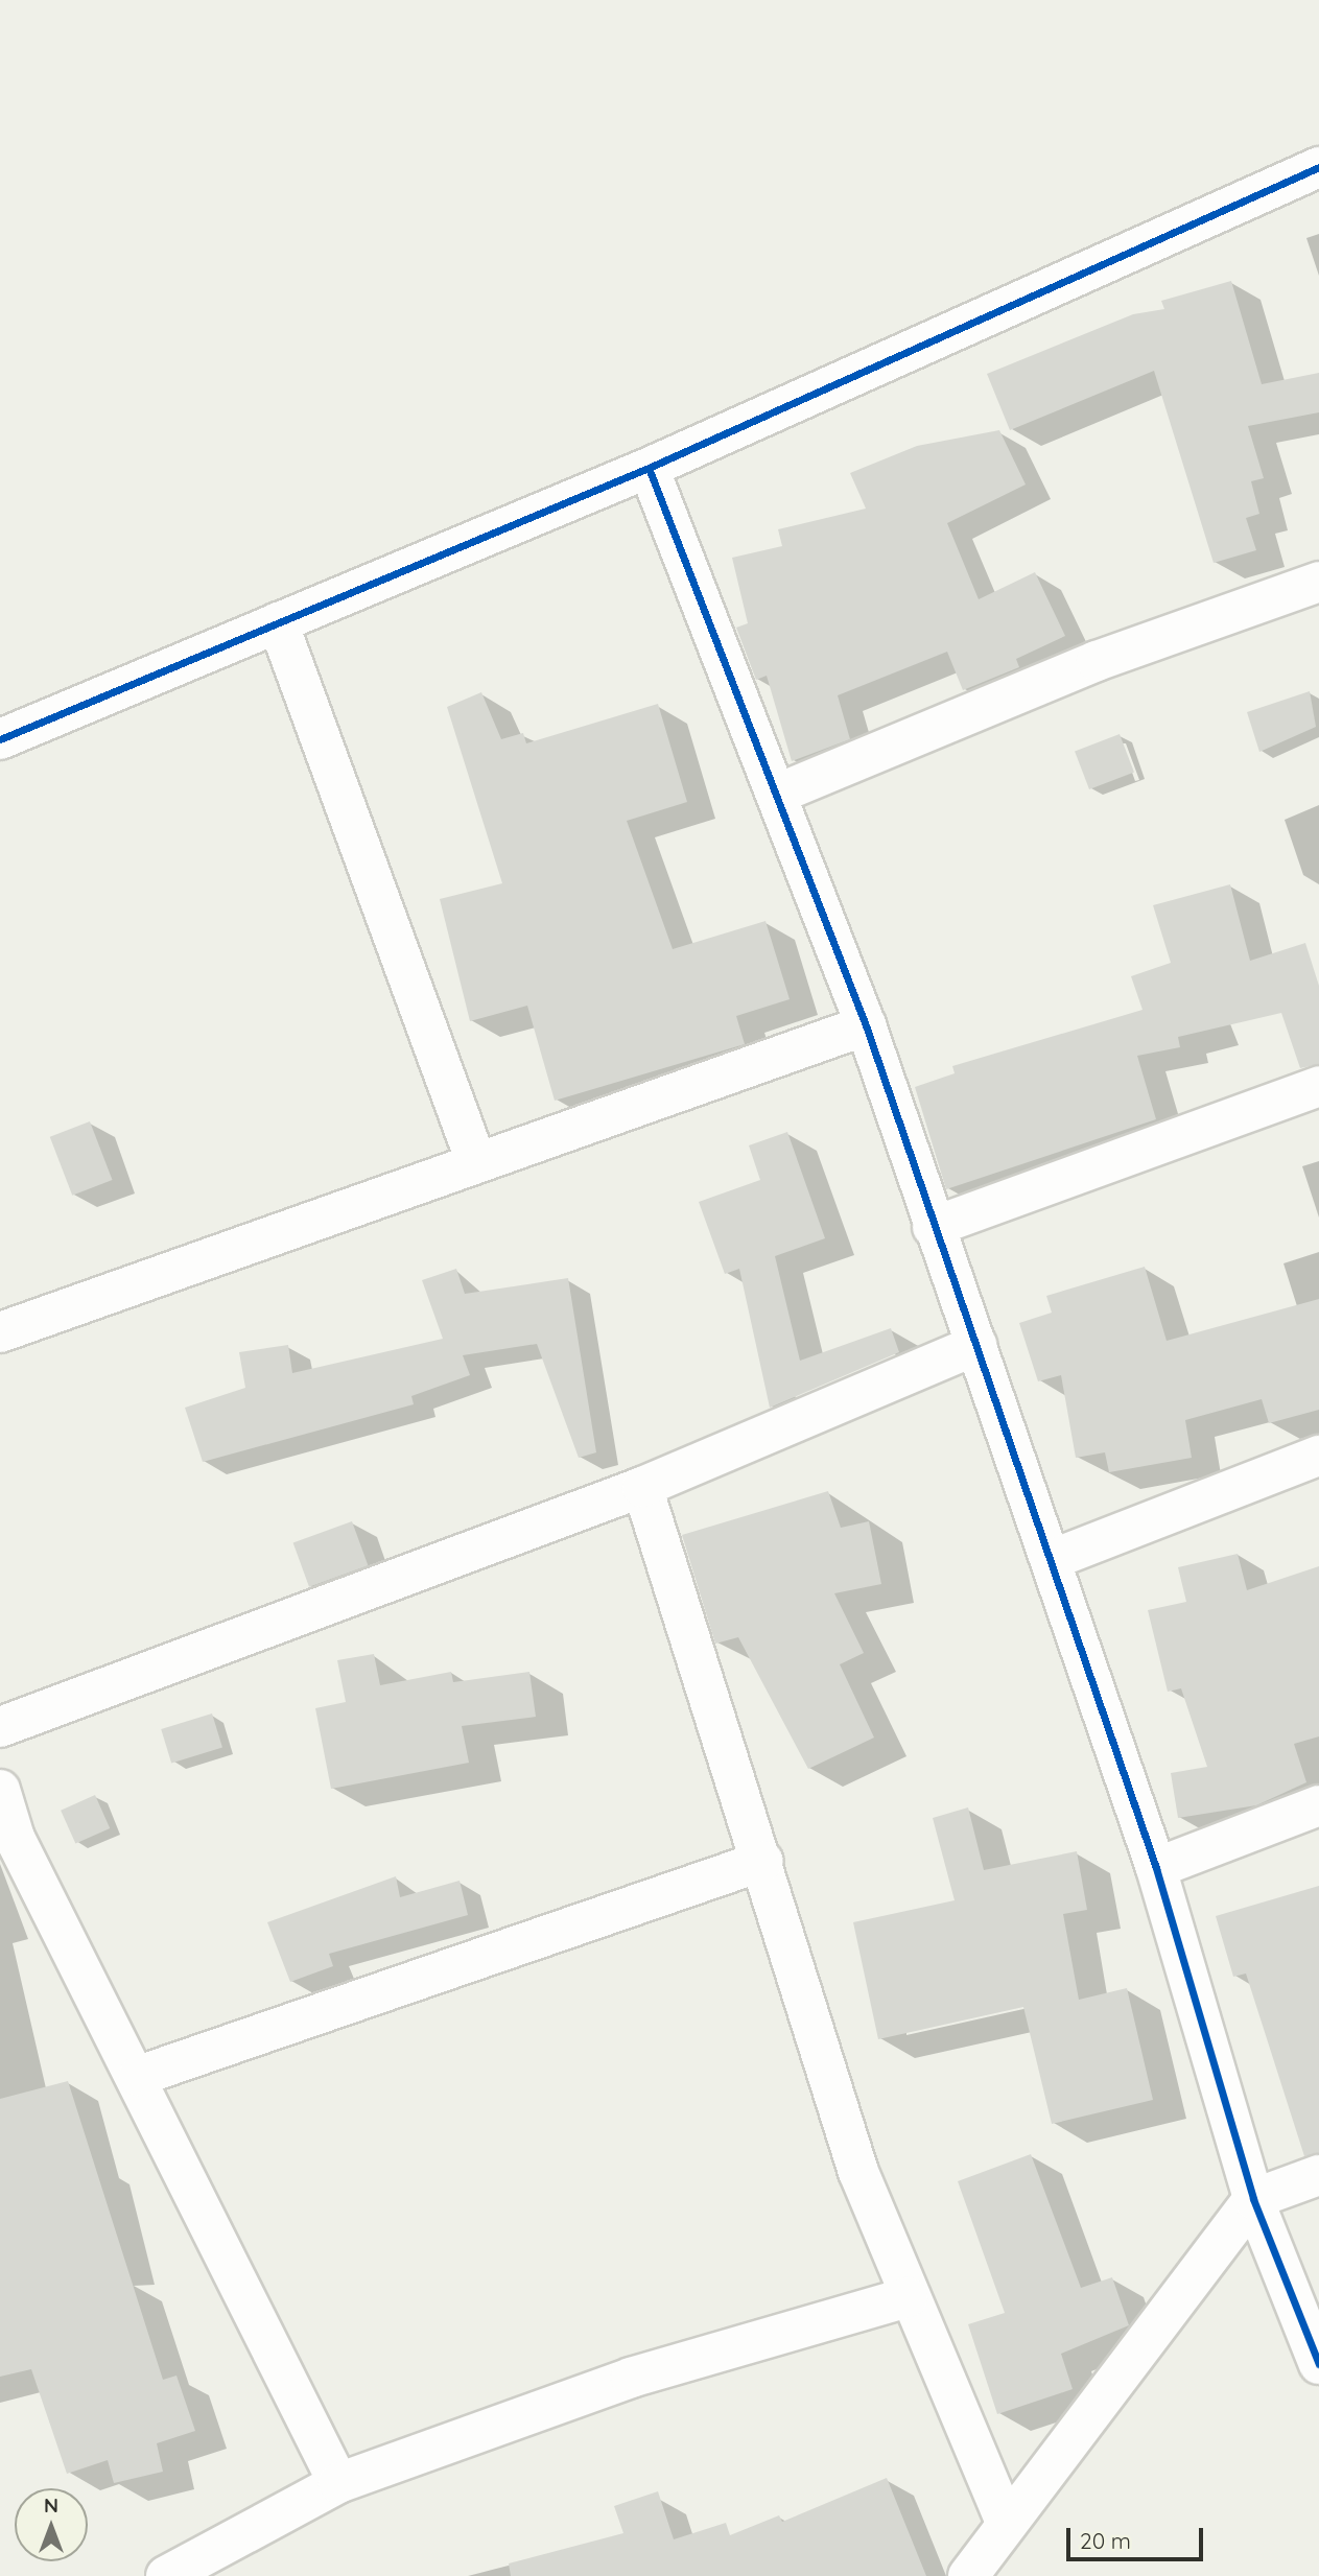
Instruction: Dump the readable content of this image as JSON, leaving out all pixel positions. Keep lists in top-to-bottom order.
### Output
{
  "scale_bar": "20 m",
  "north": "top"
}
